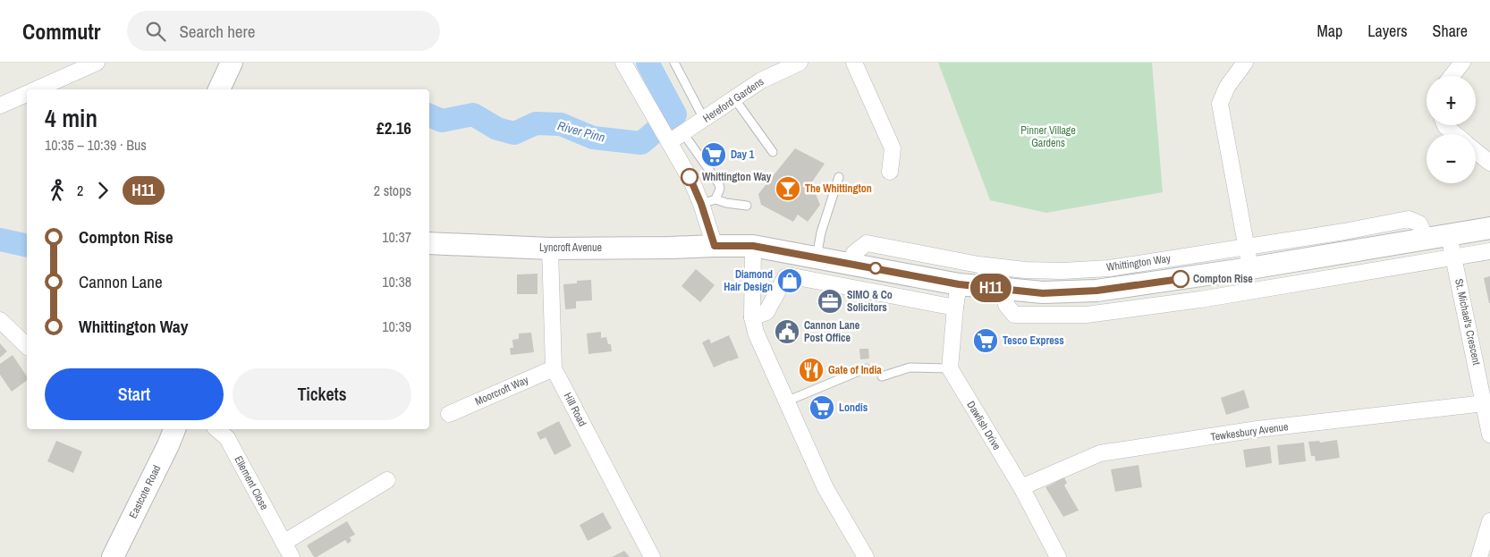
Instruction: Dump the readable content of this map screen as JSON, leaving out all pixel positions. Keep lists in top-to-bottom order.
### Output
{
  "streets": {
    "street": [
      "Hereford Gardens",
      "Lyncroft Avenue",
      "Whittington Way",
      "St. Michael's Crescent",
      "Moorcroft Way",
      "Hill Road",
      "Dawlish Drive",
      "Tewkesbury Avenue",
      "Ellement Close",
      "Eastcote Road"
    ]
  },
  "crossings": [
    ["Lyncroft Avenue", "Whittington Way"],
    ["Lyncroft Avenue", "Hill Road"],
    ["Whittington Way", "St. Michael's Crescent"],
    ["St. Michael's Crescent", "Tewkesbury Avenue"],
    ["Moorcroft Way", "Hill Road"],
    ["Dawlish Drive", "Tewkesbury Avenue"]
  ],
  "water": ["River Pinn"],
  "parks": ["Pinner Village Gardens"],
  "places": {
    "supermarket": ["Day 1", "Tesco Express", "Londis"],
    "other": ["Whittington Way", "Compton Rise"],
    "bar": ["The Whittington"],
    "shop": ["Diamond Hair Design"],
    "office": ["SIMO & Co Solicitors"],
    "public building": ["Cannon Lane Post Office"],
    "restaurant": ["Gate of India"]
  },
  "lines": ["bus line H11"],
  "page": {
    "header": "Commutr",
    "search": "Search here",
    "nav": ["Map", "Layers", "Share"],
    "on_map": "H11",
    "map_buttons": ["+", "−"],
    "heading": ["4 min", "10:35 – 10:39 · Bus", "£2.16"],
    "legs": ["2", "H11", "2 stops"],
    "list": [
      {
        "name": "Compton Rise",
        "value": "10:37"
      },
      {
        "name": "Cannon Lane",
        "value": "10:38"
      },
      {
        "name": "Whittington Way",
        "value": "10:39"
      }
    ],
    "buttons": ["Start", "Tickets"]
  }
}
